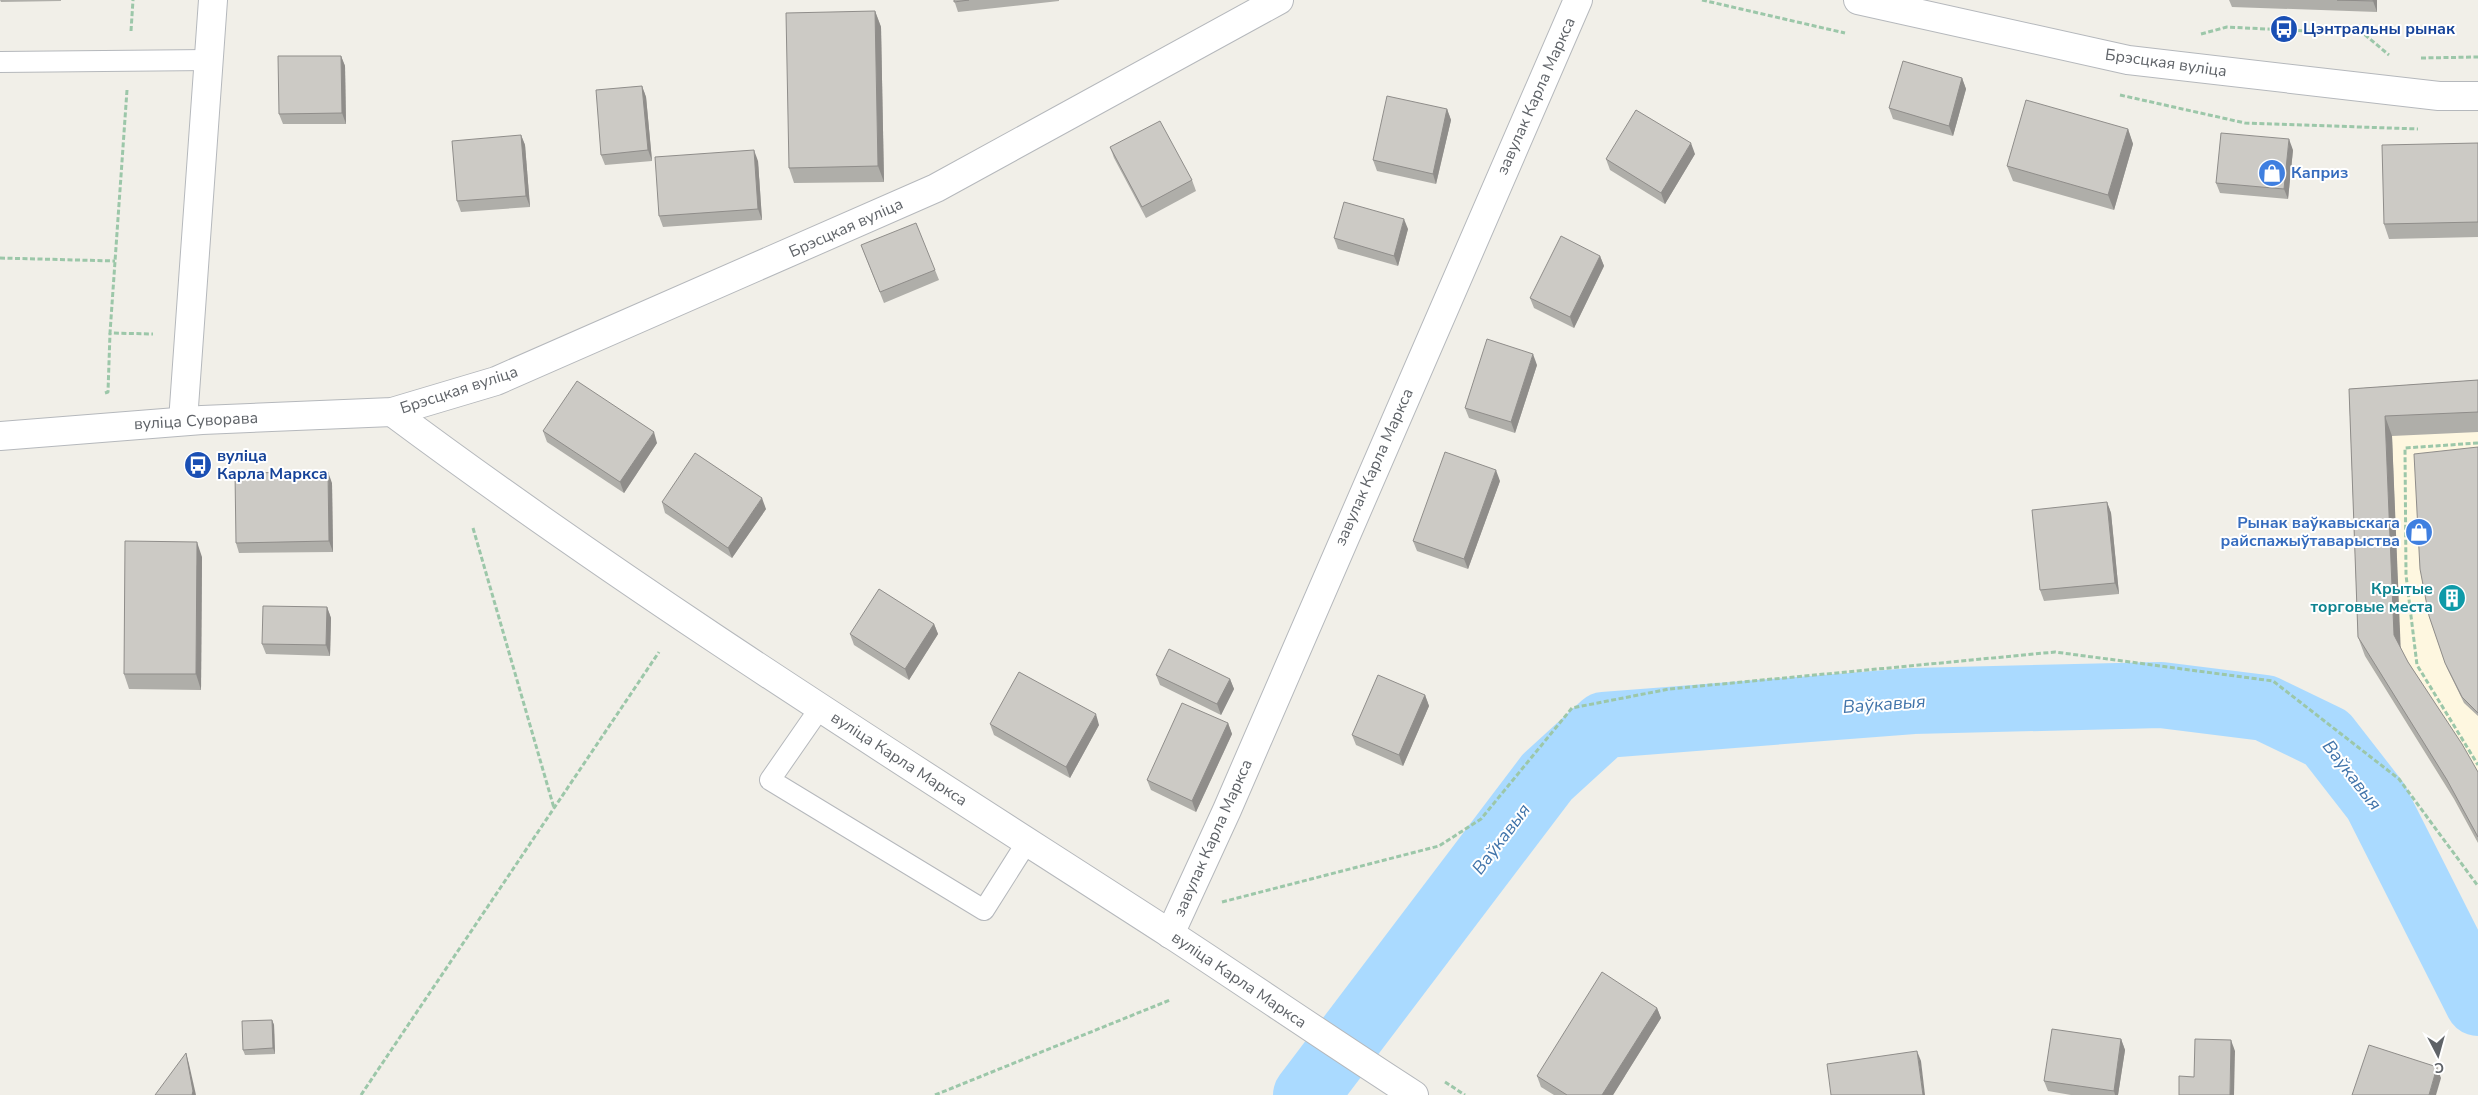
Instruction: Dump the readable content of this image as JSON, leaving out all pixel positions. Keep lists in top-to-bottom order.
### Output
{
  "streets": {
    "street": [
      "Брэсцкая вуліца",
      "завулак Карла Маркса",
      "вуліца Суворава",
      "вуліца Карла Маркса"
    ]
  },
  "crossings": [
    ["Брэсцкая вуліца", "вуліца Суворава"],
    ["Брэсцкая вуліца", "вуліца Карла Маркса"],
    ["завулак Карла Маркса", "вуліца Карла Маркса"],
    ["вуліца Суворава", "вуліца Карла Маркса"]
  ],
  "water": ["Ваўкавыя"],
  "places": {
    "bus stop": ["Цэнтральны рынак", "вуліца Карла Маркса"],
    "shop": ["Каприз", "Рынак ваўкавыскага райспажыўтаварыства"],
    "building": ["Крытые торговые места"]
  },
  "north": "bottom"
}
